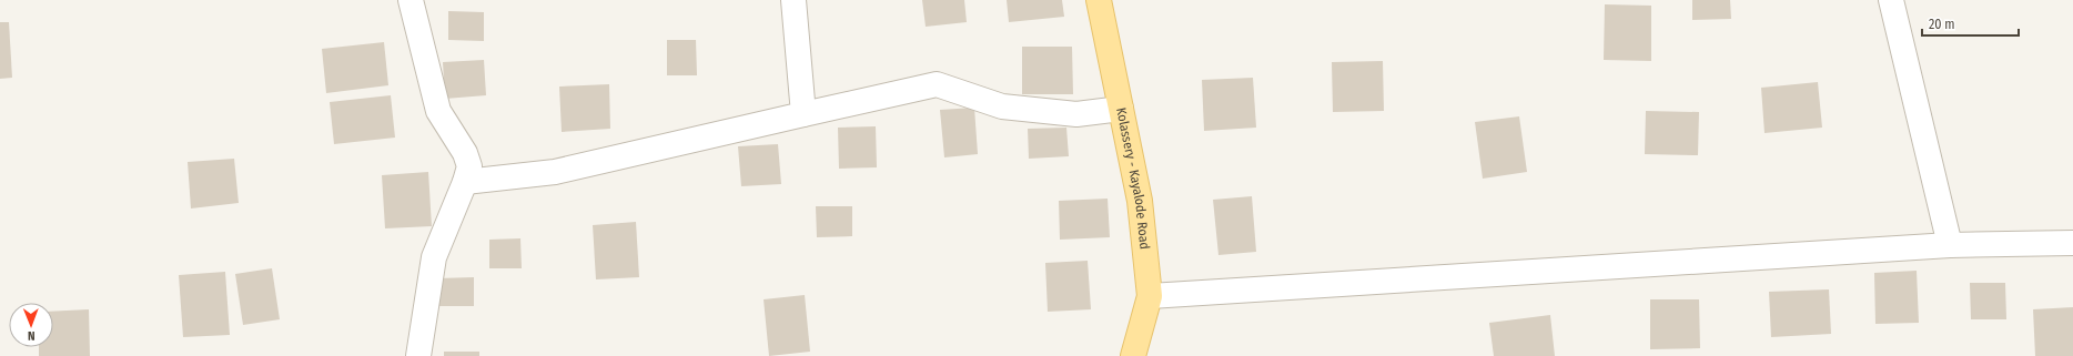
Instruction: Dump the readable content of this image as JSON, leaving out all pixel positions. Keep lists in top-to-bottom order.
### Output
{
  "streets": {
    "main road": ["Kolassery - Kayalode Road"]
  },
  "scale_bar": "20 m",
  "north": "bottom"
}
